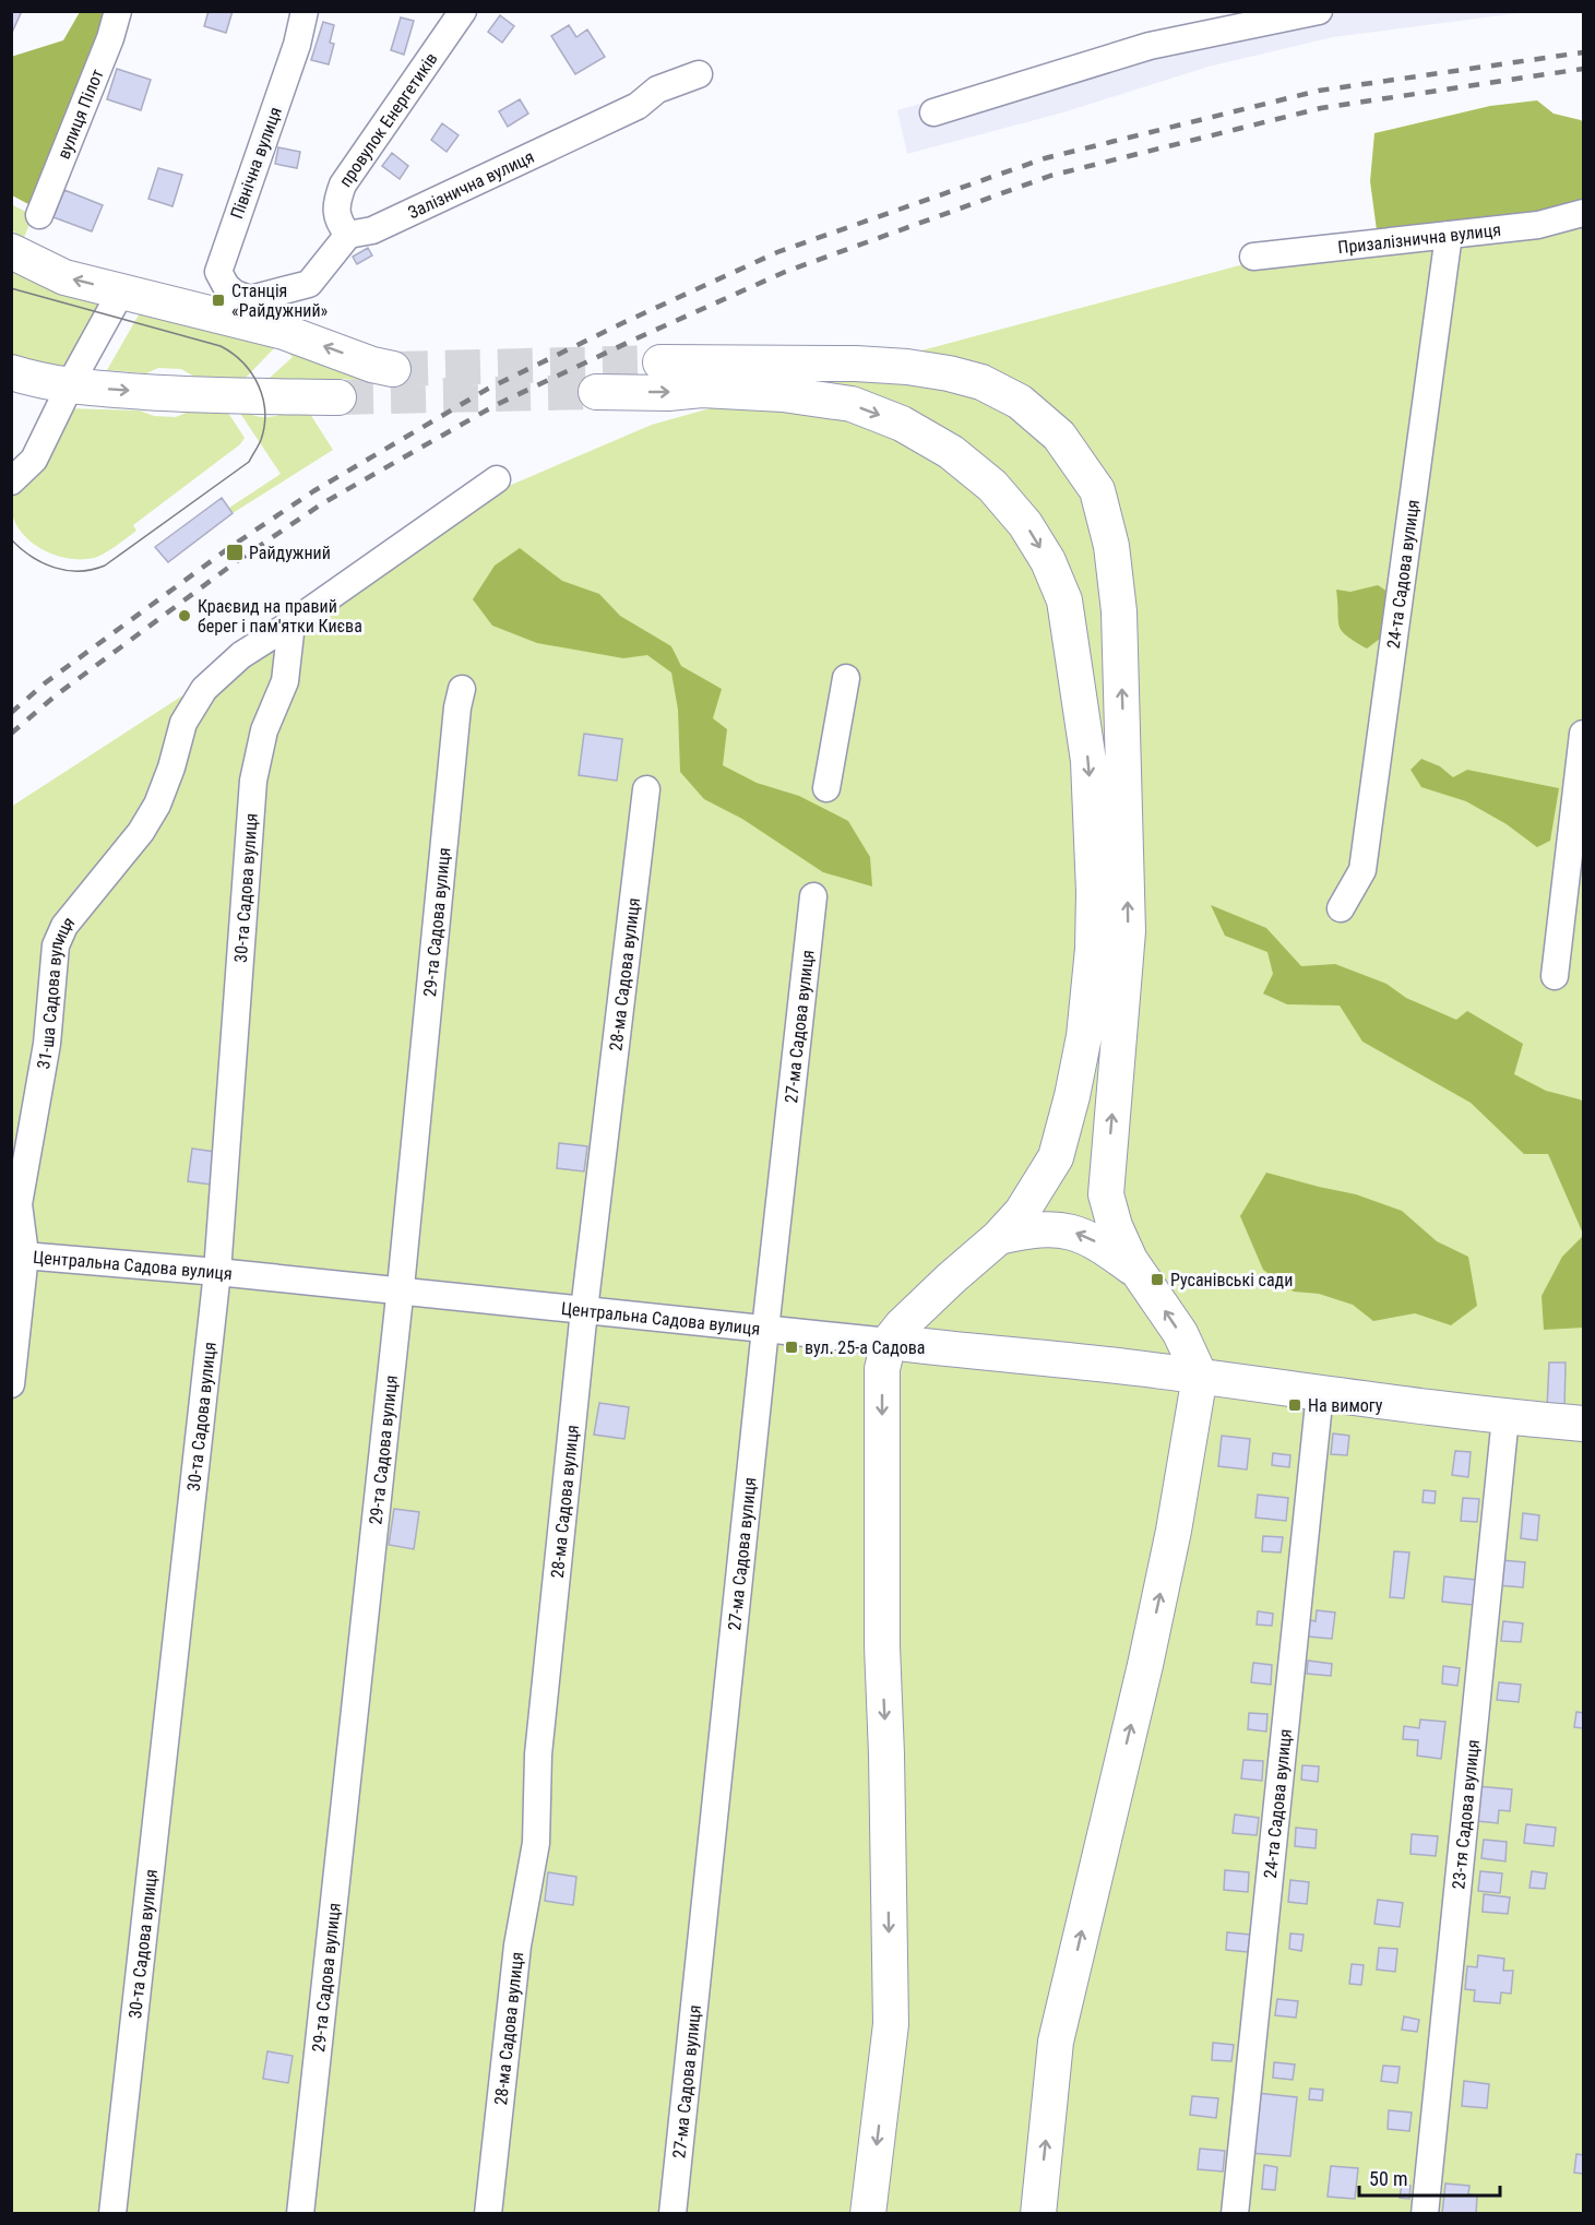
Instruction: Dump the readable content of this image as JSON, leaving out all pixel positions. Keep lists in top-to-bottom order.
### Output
{
  "streets": {
    "main road": ["Центральна Садова вулиця"],
    "street": [
      "вулиця Пілот",
      "провулок Енергетиків",
      "Північна вулиця",
      "Залізнична вулиця",
      "Призалізнична вулиця",
      "24-та Садова вулиця",
      "30-та Садова вулиця",
      "29-та Садова вулиця",
      "28-ма Садова вулиця",
      "31-ша Садова вулиця",
      "27-ма Садова вулиця",
      "23-тя Садова вулиця"
    ]
  },
  "crossings": [
    ["провулок Енергетиків", "Північна вулиця"],
    ["провулок Енергетиків", "Залізнична вулиця"],
    ["Північна вулиця", "Залізнична вулиця"],
    ["Призалізнична вулиця", "24-та Садова вулиця"],
    ["24-та Садова вулиця", "Центральна Садова вулиця"],
    ["30-та Садова вулиця", "31-ша Садова вулиця"],
    ["30-та Садова вулиця", "Центральна Садова вулиця"],
    ["29-та Садова вулиця", "Центральна Садова вулиця"],
    ["28-ма Садова вулиця", "Центральна Садова вулиця"],
    ["31-ша Садова вулиця", "Центральна Садова вулиця"],
    ["27-ма Садова вулиця", "Центральна Садова вулиця"],
    ["Центральна Садова вулиця", "23-тя Садова вулиця"]
  ],
  "places": {
    "transit": [
      "Станція «Райдужний»",
      "Райдужний",
      "Русанівські сади",
      "вул. 25-а Садова",
      "На вимогу"
    ],
    "other": ["Краєвид на правий берег і пам'ятки Києва"]
  },
  "scale_bar": "50 m"
}
